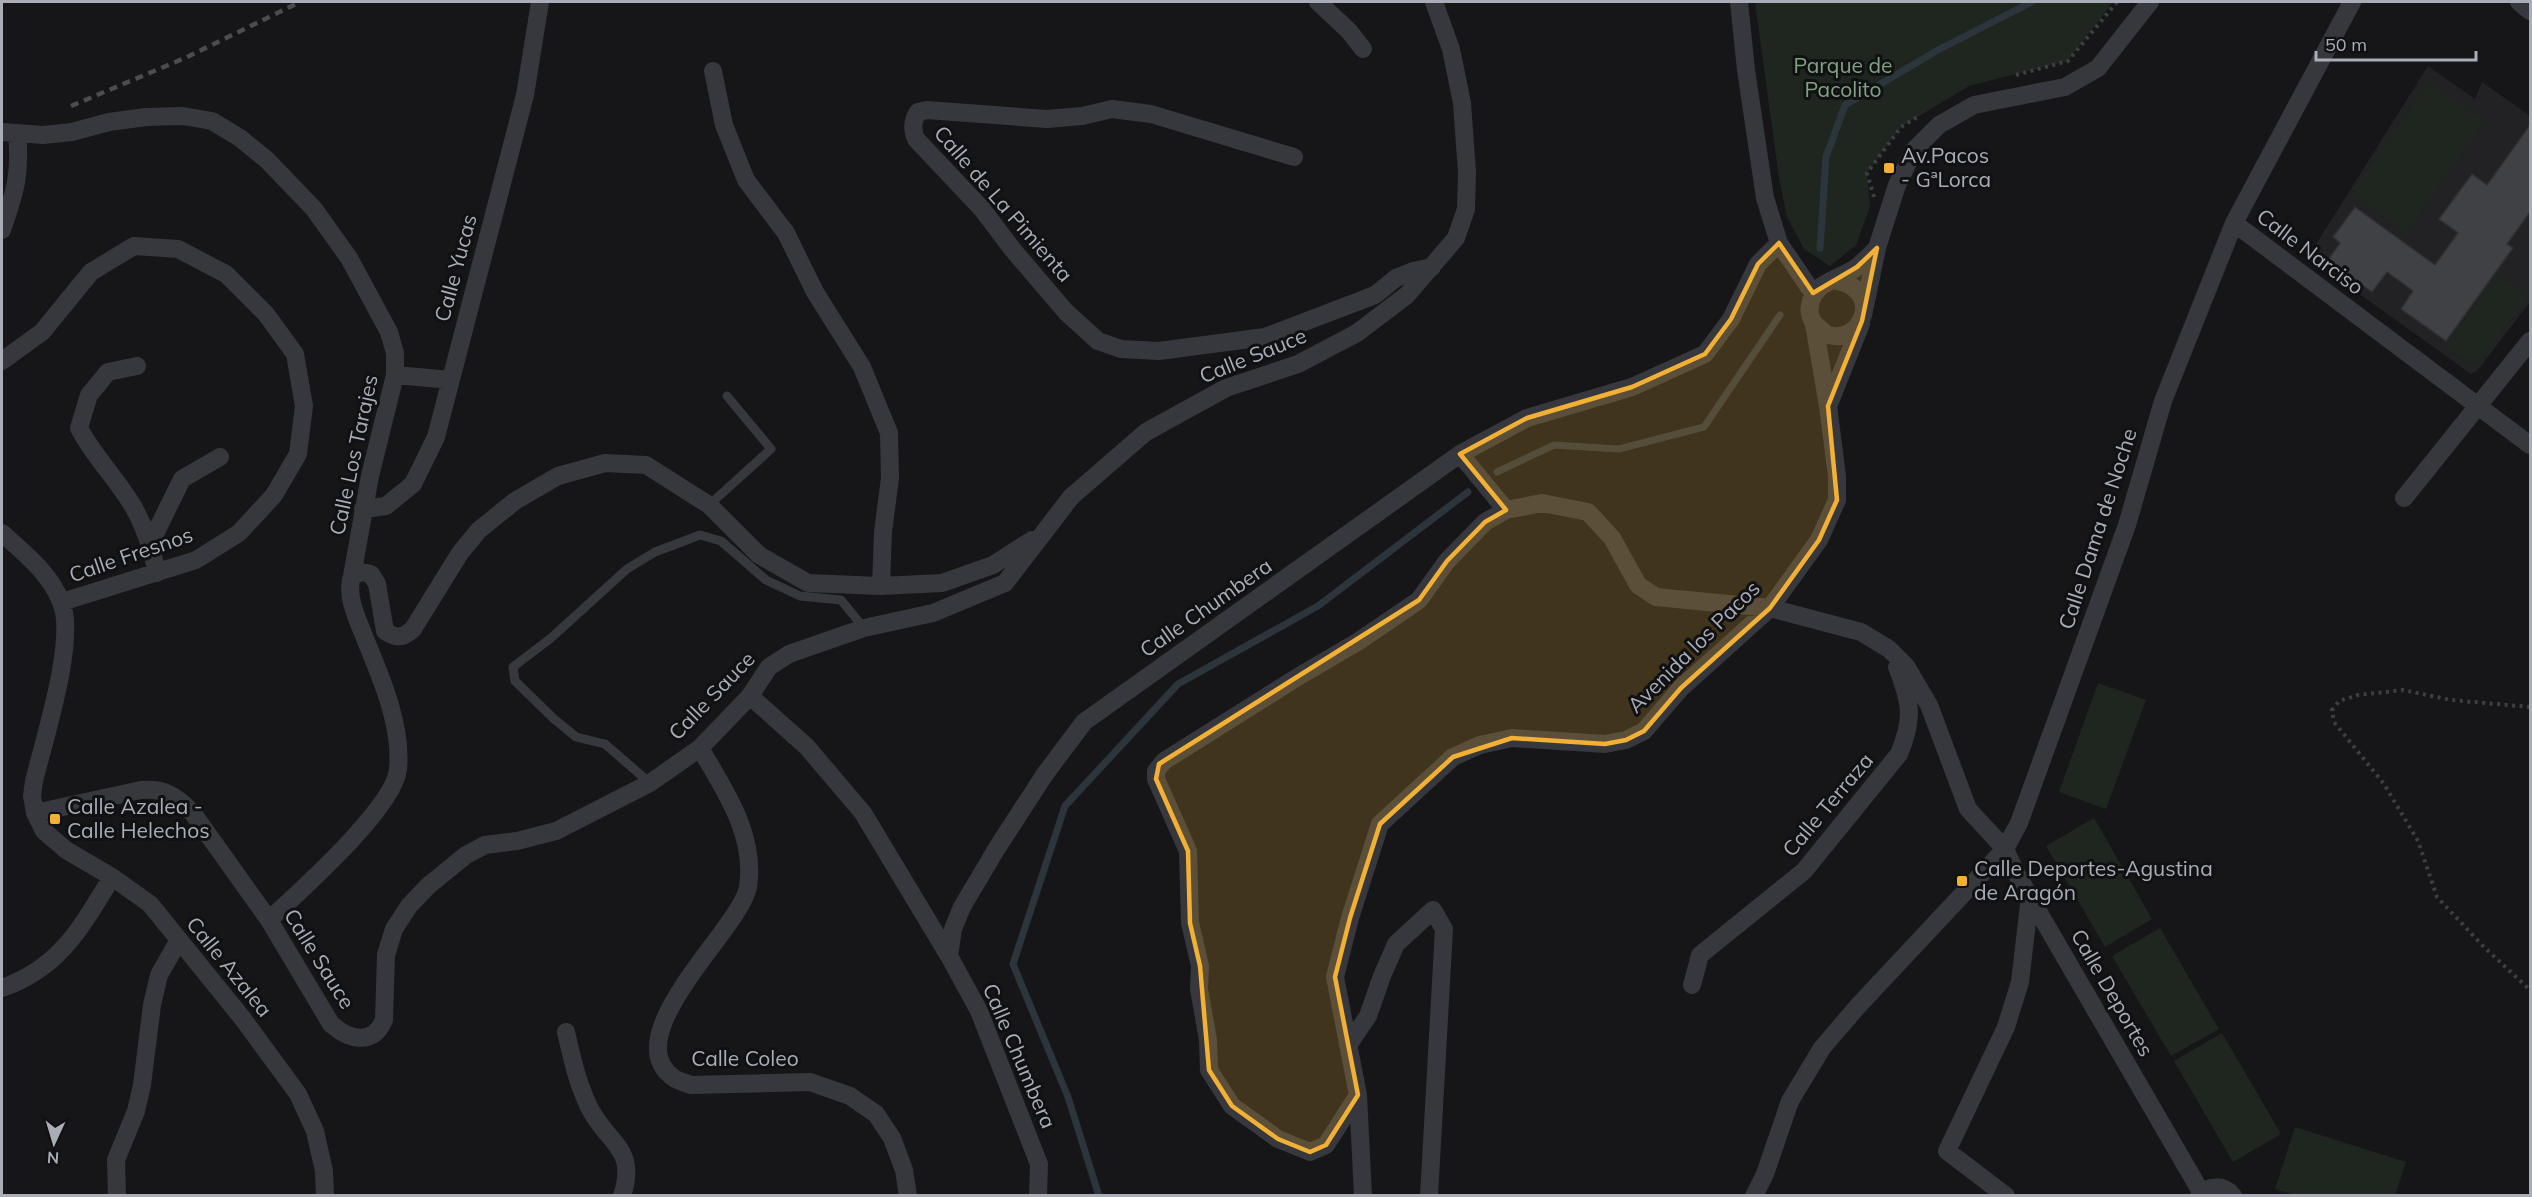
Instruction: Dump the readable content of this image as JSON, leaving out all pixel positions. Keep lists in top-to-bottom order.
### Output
{
  "streets": {
    "street": [
      "Calle de La Pimienta",
      "Calle Narciso",
      "Calle Yucas",
      "Calle Sauce",
      "Calle Los Tarajes",
      "Calle Dama de Noche",
      "Calle Fresnos",
      "Calle Chumbera",
      "Avenida los Pacos",
      "Calle Terraza",
      "Calle Azalea",
      "Calle Deportes",
      "Calle Coleo"
    ]
  },
  "crossings": [
    ["Calle de La Pimienta", "Calle Sauce"],
    ["Calle Narciso", "Calle Dama de Noche"],
    ["Calle Yucas", "Calle Los Tarajes"],
    ["Calle Sauce", "Calle Los Tarajes"],
    ["Calle Sauce", "Calle Azalea"],
    ["Calle Sauce", "Calle Coleo"],
    ["Calle Dama de Noche", "Calle Deportes"],
    ["Avenida los Pacos", "Calle Deportes"],
    ["Calle Terraza", "Calle Deportes"]
  ],
  "parks": ["Parque de Pacolito"],
  "places": {
    "transit": ["Av.Pacos - GªLorca", "Calle Azalea - Calle Helechos", "Calle Deportes-Agustina de Aragón"]
  },
  "scale_bar": "50 m",
  "north": "bottom"
}
